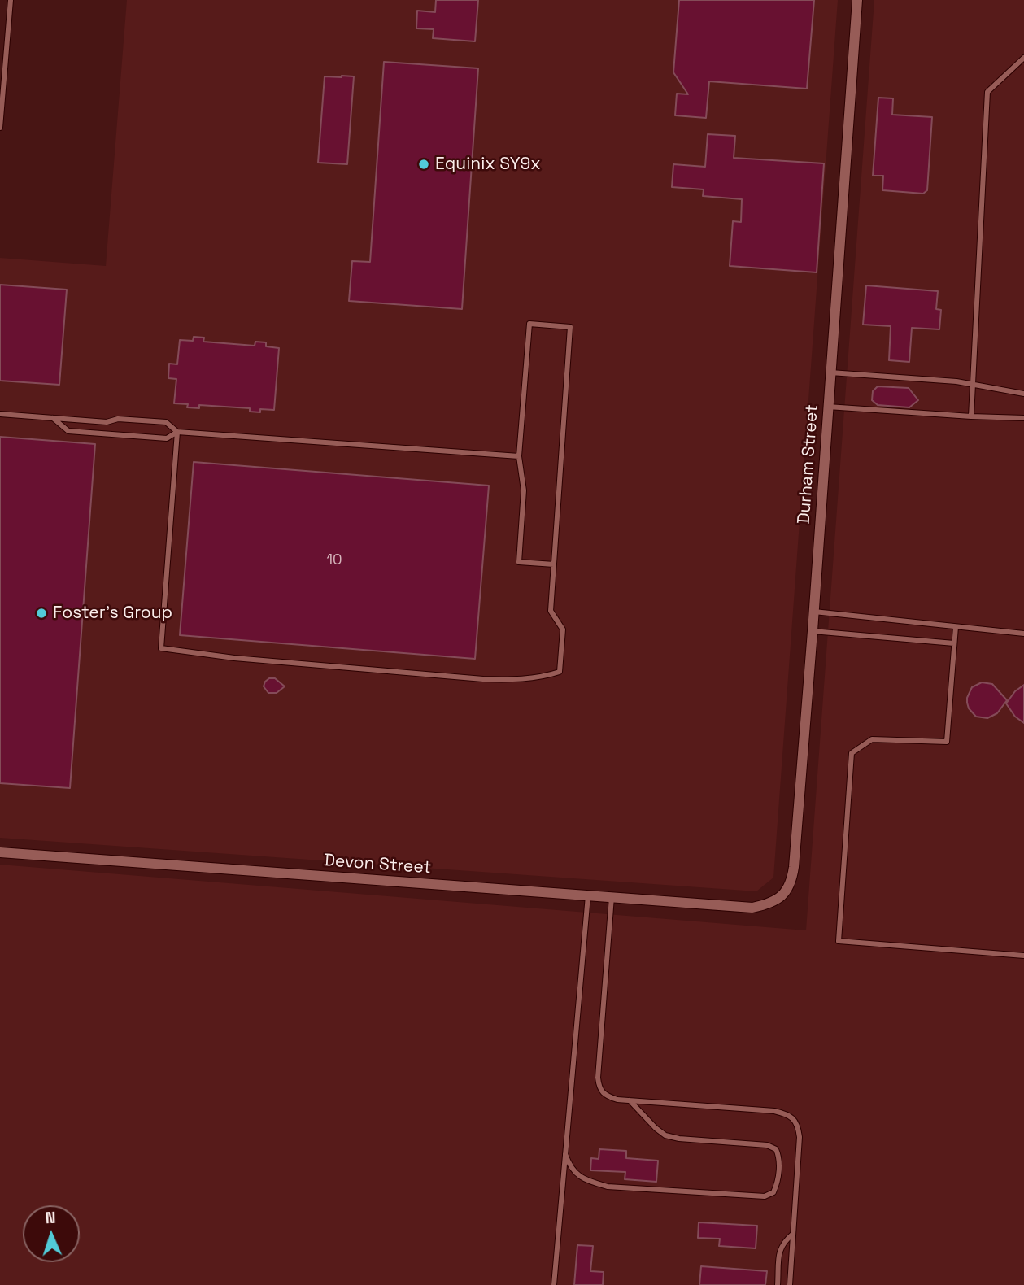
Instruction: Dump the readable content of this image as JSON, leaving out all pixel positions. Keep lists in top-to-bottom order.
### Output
{
  "streets": {
    "street": ["Durham Street", "Devon Street"]
  },
  "crossings": [
    ["Durham Street", "Devon Street"]
  ],
  "places": ["Equinix SY9x", "Foster's Group"],
  "house_numbers": ["10"],
  "north": "top"
}
